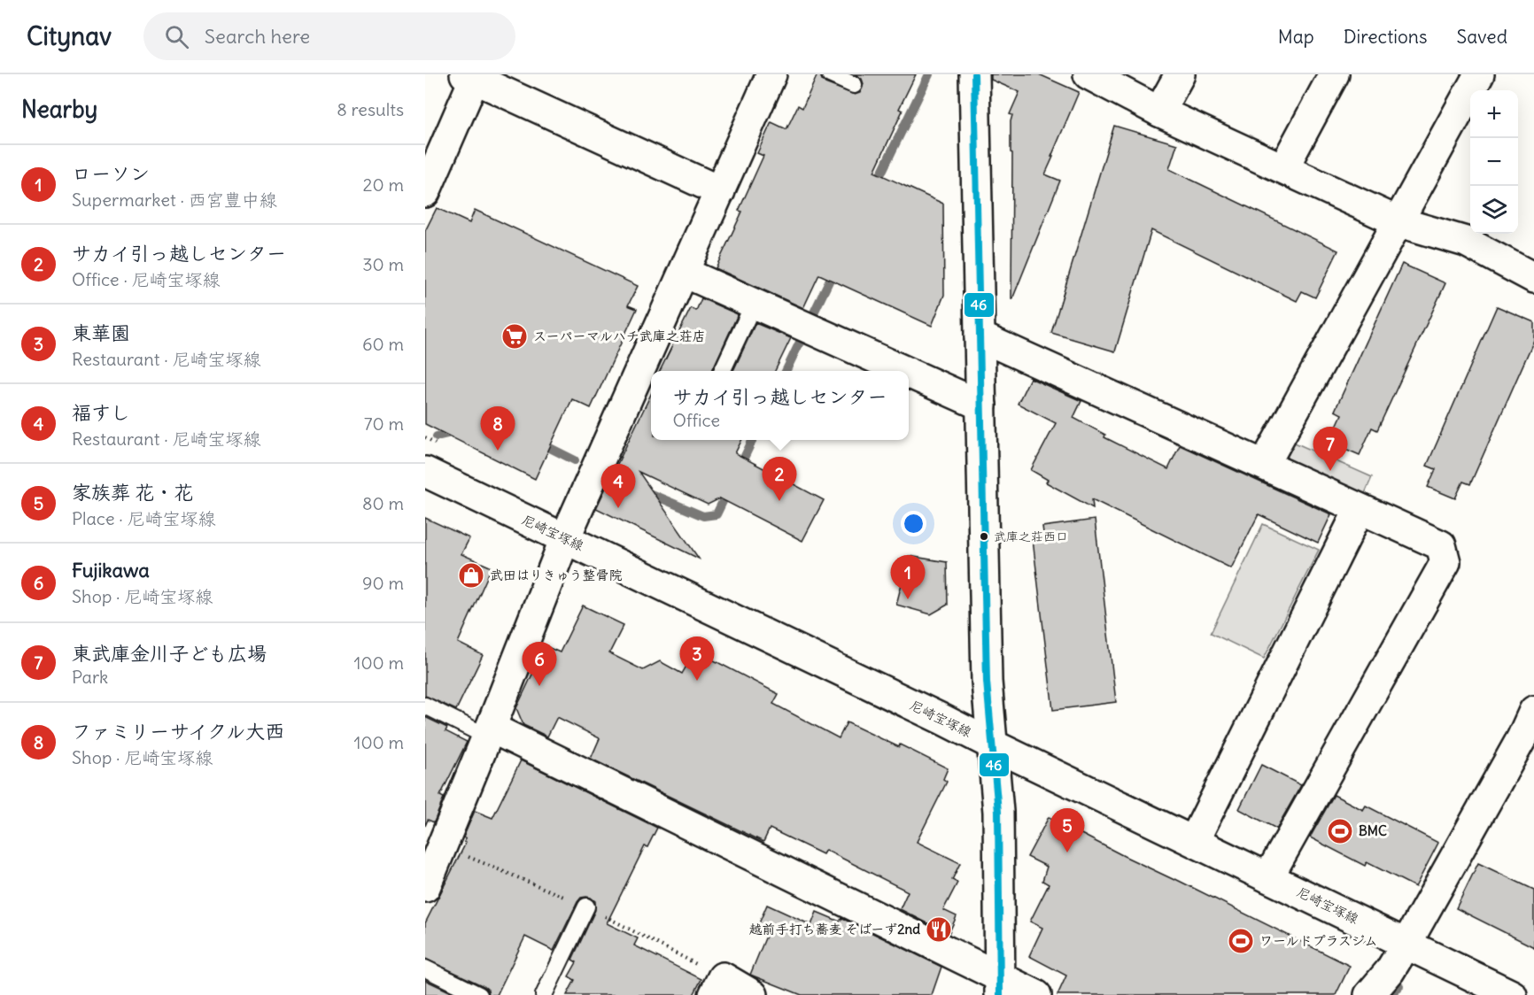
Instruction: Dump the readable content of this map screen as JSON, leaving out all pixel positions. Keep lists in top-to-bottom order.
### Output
{
  "streets": {
    "street": ["尼崎宝塚線"]
  },
  "places": {
    "supermarket": ["スーパーマルハチ武庫之荘店"],
    "other": ["武庫之荘西口"],
    "shop": ["武田はりきゅう整骨院"],
    "sports": ["BMC", "ワールドプラスジム"],
    "restaurant": ["越前手打ち蕎麦 そばーず2nd"]
  },
  "lines": ["transit line 46"],
  "page": {
    "header": "Citynav",
    "search": "Search here",
    "nav": ["Map", "Directions", "Saved"],
    "heading": ["Nearby", "8 results"],
    "map_buttons": ["+", "−"],
    "list": [
      {
        "mark": "1",
        "name": "ローソン",
        "note": "Supermarket · 西宮豊中線",
        "value": "20 m"
      },
      {
        "mark": "2",
        "name": "サカイ引っ越しセンター",
        "note": "Office · 尼崎宝塚線",
        "value": "30 m"
      },
      {
        "mark": "3",
        "name": "東華園",
        "note": "Restaurant · 尼崎宝塚線",
        "value": "60 m"
      },
      {
        "mark": "4",
        "name": "福すし",
        "note": "Restaurant · 尼崎宝塚線",
        "value": "70 m"
      },
      {
        "mark": "5",
        "name": "家族葬 花・花",
        "note": "Place · 尼崎宝塚線",
        "value": "80 m"
      },
      {
        "mark": "6",
        "name": "Fujikawa",
        "note": "Shop · 尼崎宝塚線",
        "value": "90 m"
      },
      {
        "mark": "7",
        "name": "東武庫金川子ども広場",
        "note": "Park",
        "value": "100 m"
      },
      {
        "mark": "8",
        "name": "ファミリーサイクル大西",
        "note": "Shop · 尼崎宝塚線",
        "value": "100 m"
      }
    ],
    "popup": ["サカイ引っ越しセンター", "Office"],
    "pins": [
      "8",
      "7",
      "2",
      "4",
      "1",
      "3",
      "6",
      "5"
    ]
  }
}
